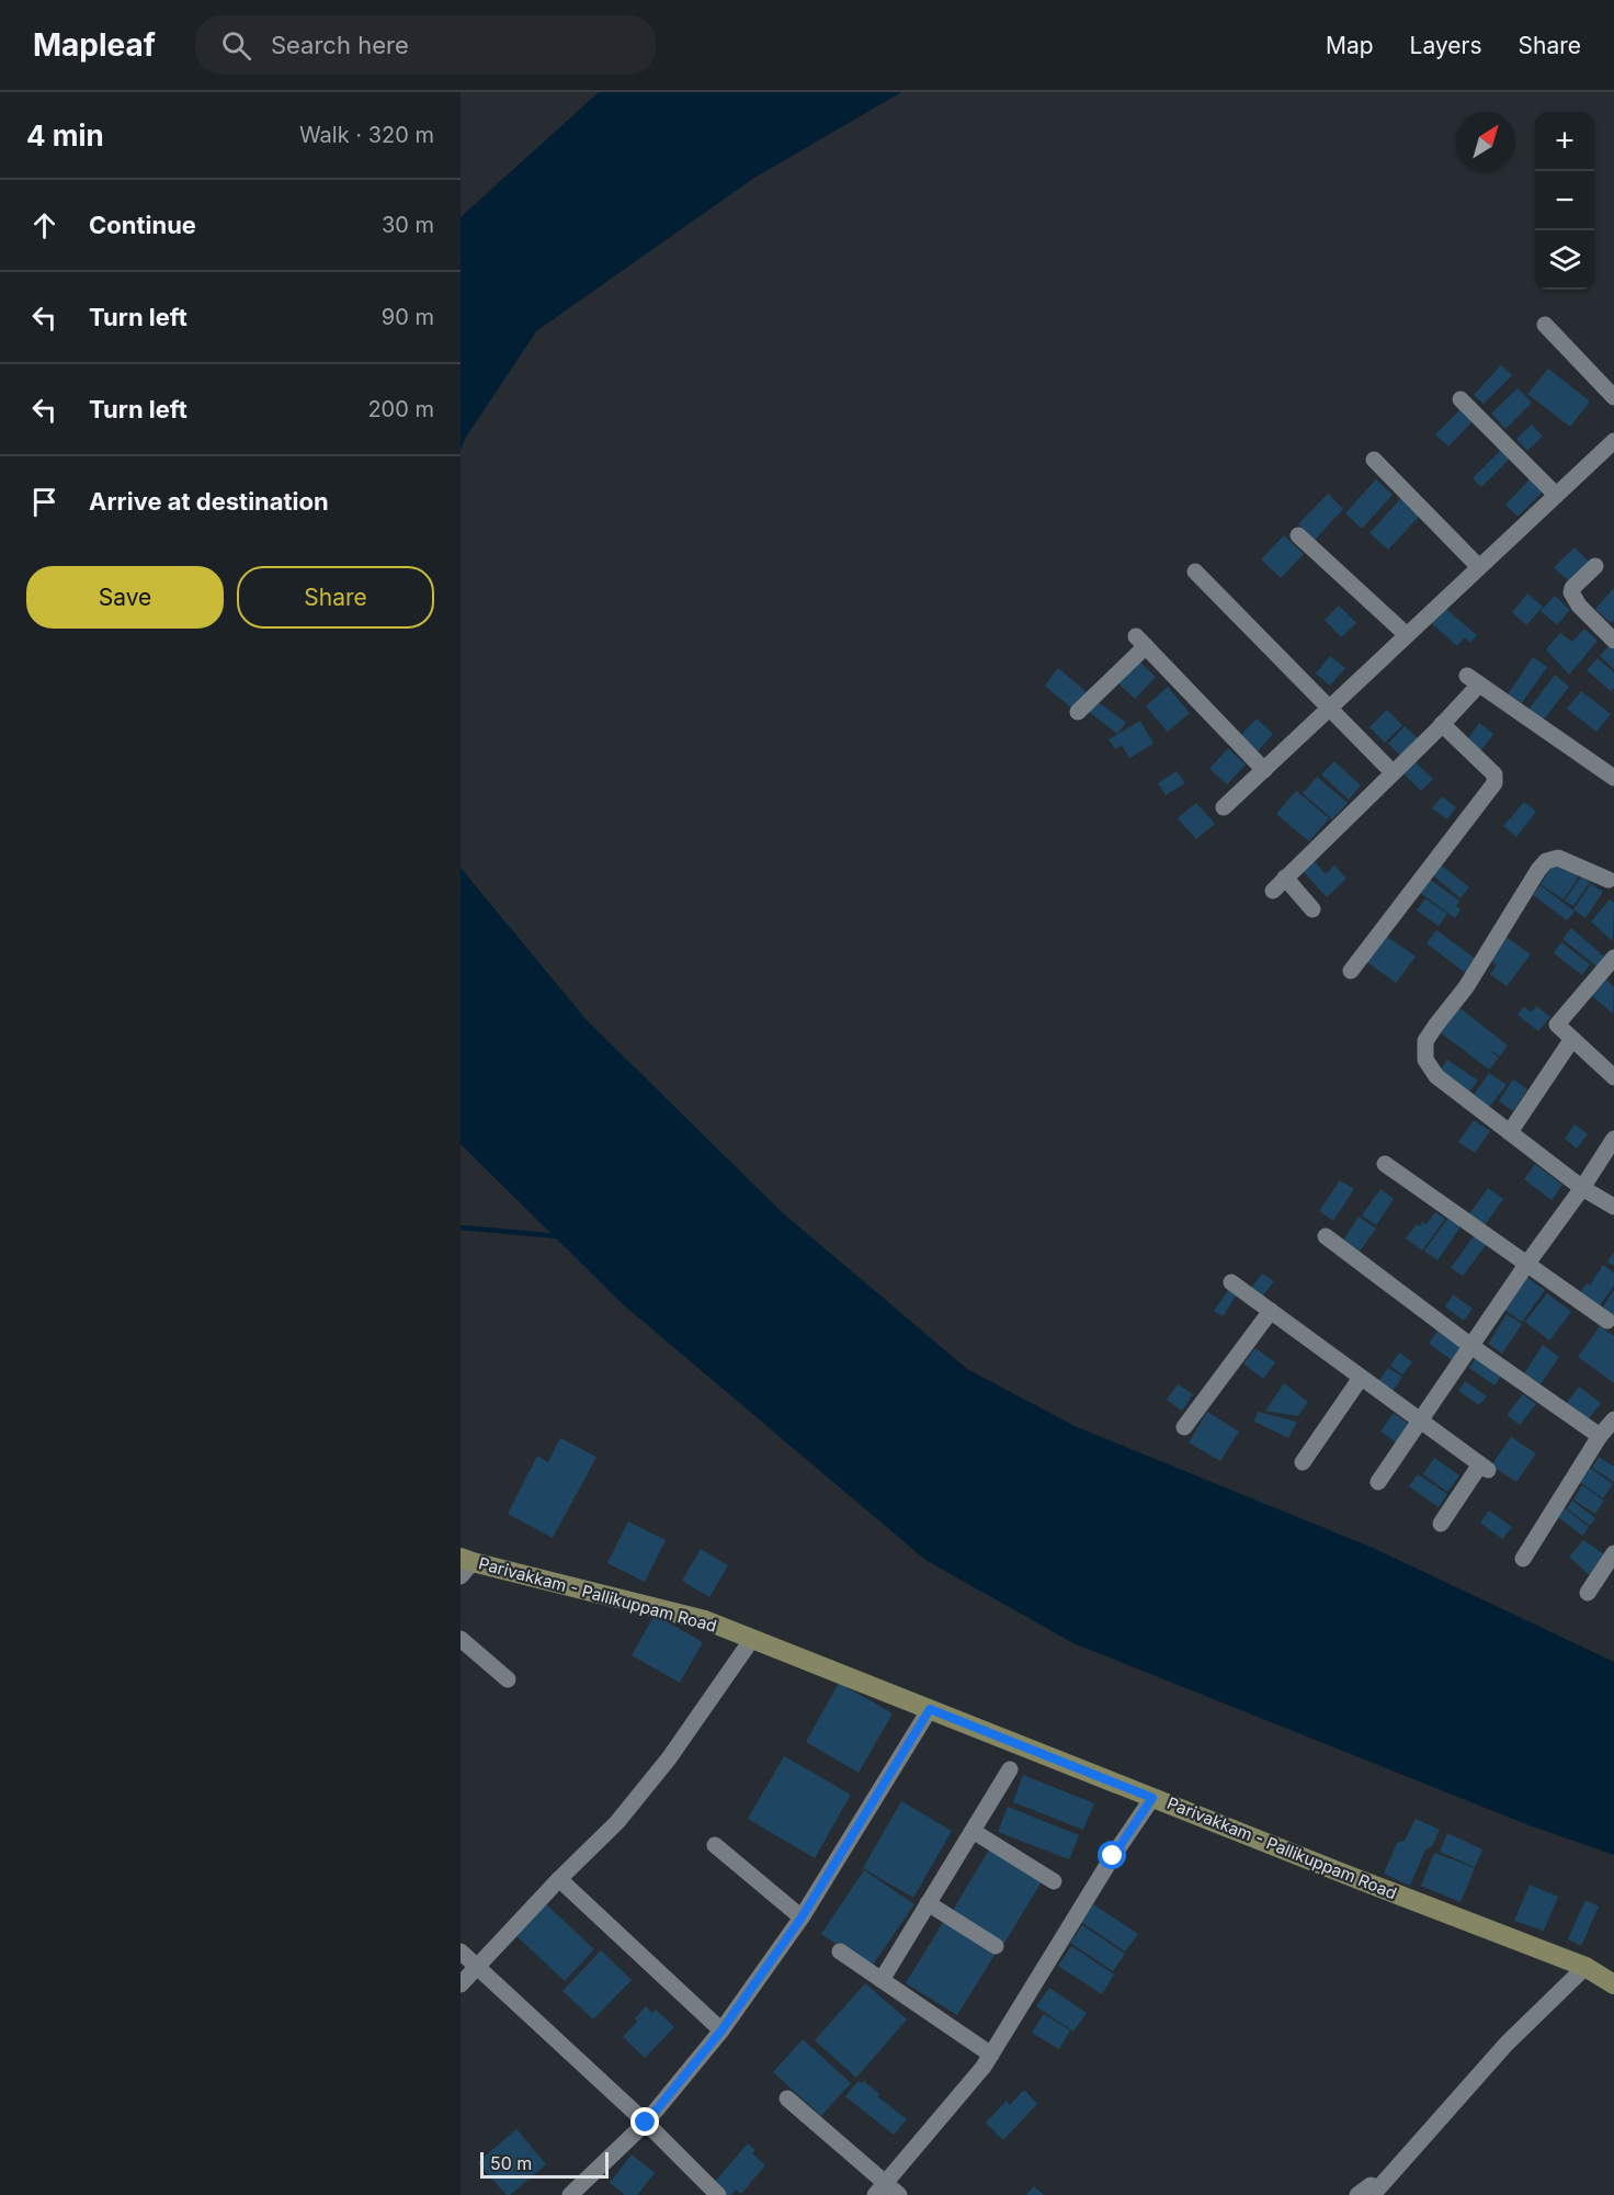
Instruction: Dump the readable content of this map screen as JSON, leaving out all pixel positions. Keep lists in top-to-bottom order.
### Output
{
  "streets": {
    "street": ["Parivakkam - Pallikuppam Road"]
  },
  "scale_bar": "50 m",
  "north": "top right",
  "page": {
    "header": "Mapleaf",
    "search": "Search here",
    "nav": ["Map", "Layers", "Share"],
    "heading": ["4 min", "Walk · 320 m"],
    "map_buttons": ["+", "−"],
    "list": [
      ["Continue", "30 m"],
      ["Turn left", "90 m"],
      ["Turn left", "200 m"],
      "Arrive at destination"
    ],
    "buttons": ["Save", "Share"],
    "scale": "50 m"
  }
}
